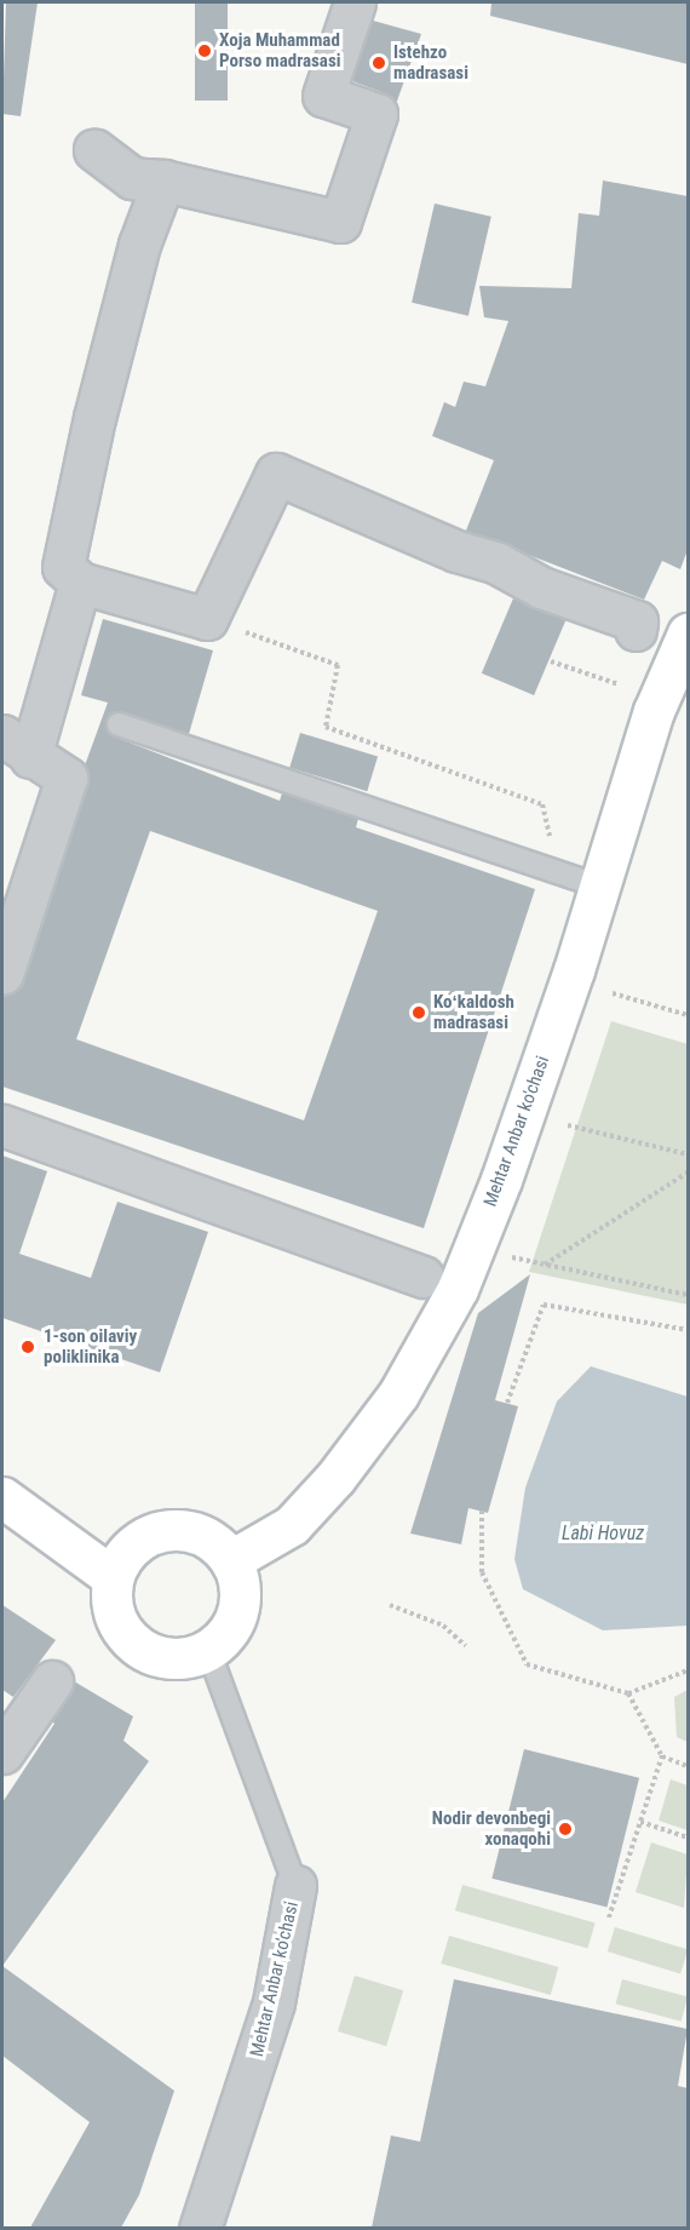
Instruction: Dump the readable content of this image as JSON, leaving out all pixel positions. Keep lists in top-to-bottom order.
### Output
{
  "streets": {
    "main road": ["Mehtar Anbar ko'chasi"]
  },
  "water": ["Labi Hovuz"],
  "places": [
    "Xoja Muhammad Porso madrasasi",
    "Istehzo madrasasi",
    "Koʻkaldosh madrasasi",
    "1-son oilaviy poliklinika",
    "Nodir devonbegi xonaqohi"
  ]
}
